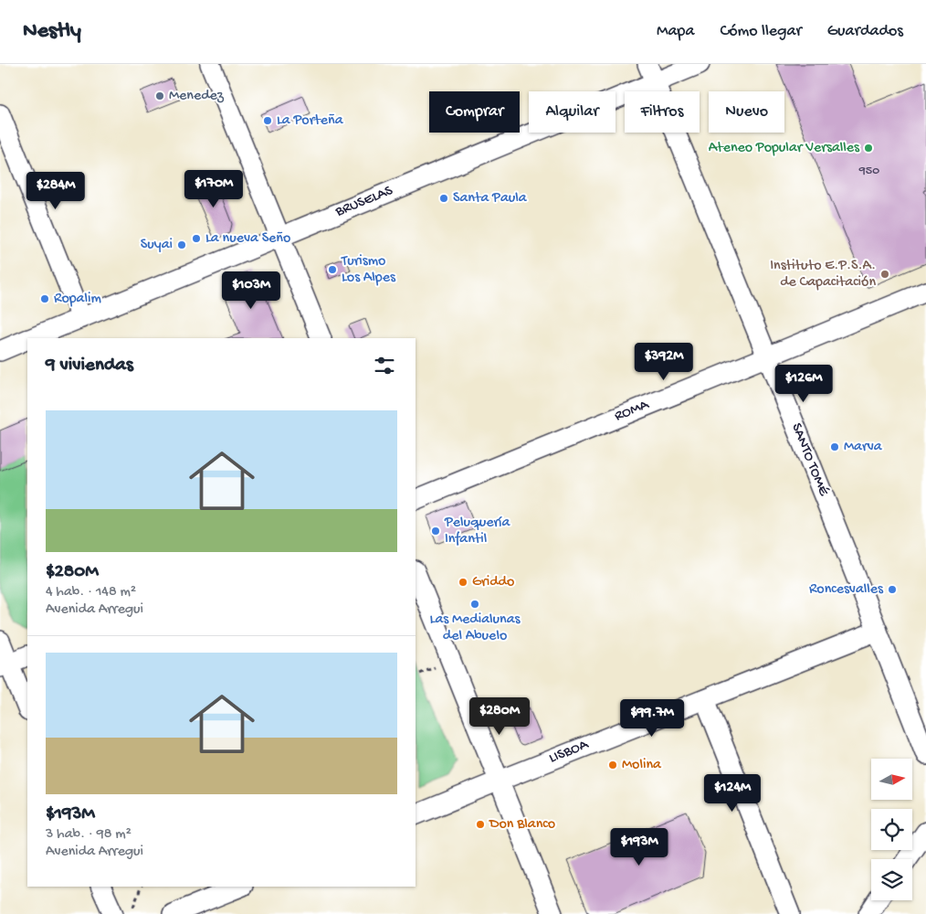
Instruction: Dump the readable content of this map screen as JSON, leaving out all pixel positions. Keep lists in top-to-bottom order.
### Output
{
  "streets": {
    "street": [
      "BRUSELAS",
      "ROMA",
      "SANTO TOMÉ",
      "LISBOA"
    ]
  },
  "crossings": [
    ["BRUSELAS", "SANTO TOMÉ"],
    ["ROMA", "SANTO TOMÉ"],
    ["SANTO TOMÉ", "LISBOA"]
  ],
  "places": [
    "Menedez",
    "La Porteña",
    "Ateneo Popular Versalles",
    "Santa Paula",
    "La nueva Seño",
    "Suyai",
    "Turismo Los Alpes",
    "Instituto E.P.S.A. de Capacitación",
    "Ropalim",
    "Marva",
    "Peluquería Infantil",
    "Griddo",
    "Roncesvalles",
    "Las Medialunas del Abuelo",
    "Molina",
    "Don Blanco"
  ],
  "house_numbers": ["950"],
  "north": "right",
  "page": {
    "header": "Nestly",
    "nav": ["Mapa", "Cómo llegar", "Guardados"],
    "chip": [
      "Comprar",
      "Alquilar",
      "Filtros",
      "Nuevo"
    ],
    "price": [
      "$170M",
      "$284M",
      "$103M",
      "$392M",
      "$126M",
      "$280M",
      "$99.7M",
      "$124M",
      "$193M"
    ],
    "heading": "9 viviendas",
    "list": [
      {
        "name": "$280M",
        "note": "4 hab. · 148 m² · Avenida Arregui"
      },
      {
        "name": "$193M",
        "note": "3 hab. · 98 m² · Avenida Arregui"
      }
    ]
  }
}
